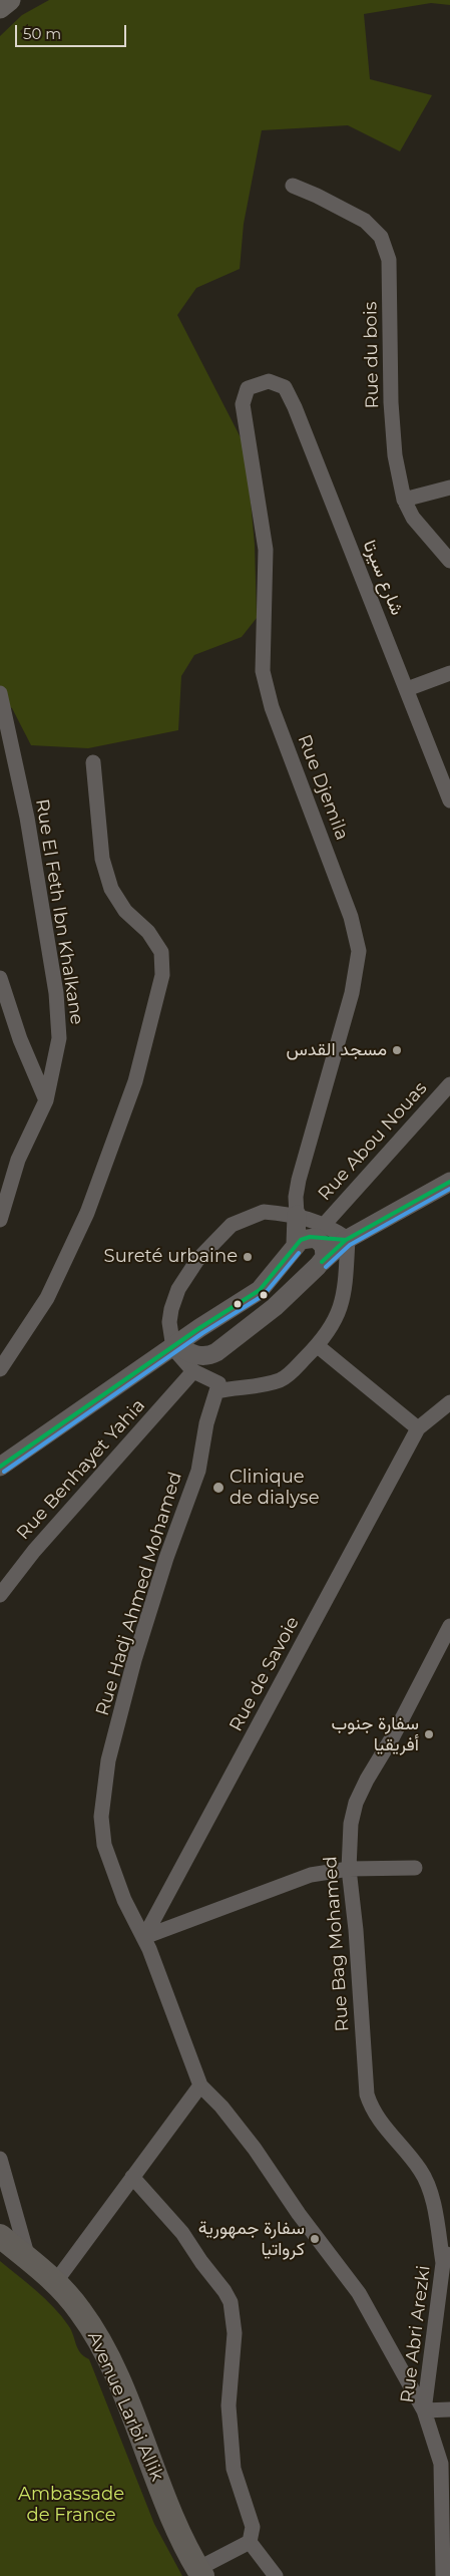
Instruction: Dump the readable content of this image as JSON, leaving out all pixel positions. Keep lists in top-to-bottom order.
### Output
{
  "streets": {
    "main road": ["Avenue Larbi Allik"],
    "street": [
      "Rue du bois",
      "شارع سيرتا",
      "Rue Djemila",
      "Rue El Feth Ibn Khalkane",
      "Rue Abou Nouas",
      "Rue Benhayet Yahia",
      "Rue Hadj Ahmed Mohamed",
      "Rue de Savoie",
      "Rue Bag Mohamed",
      "Rue Abri Arezki"
    ]
  },
  "crossings": [
    ["شارع سيرتا", "Rue Djemila"],
    ["Rue Hadj Ahmed Mohamed", "Rue de Savoie"],
    ["Rue Hadj Ahmed Mohamed", "Rue Abri Arezki"],
    ["Rue Bag Mohamed", "Rue Abri Arezki"]
  ],
  "parks": ["Ambassade de France"],
  "places": [
    "مسجد القدس",
    "Sureté urbaine",
    "Clinique de dialyse",
    "سفارة جنوب أفريقيا",
    "سفارة جمهورية كرواتيا"
  ],
  "scale_bar": "50 m"
}
